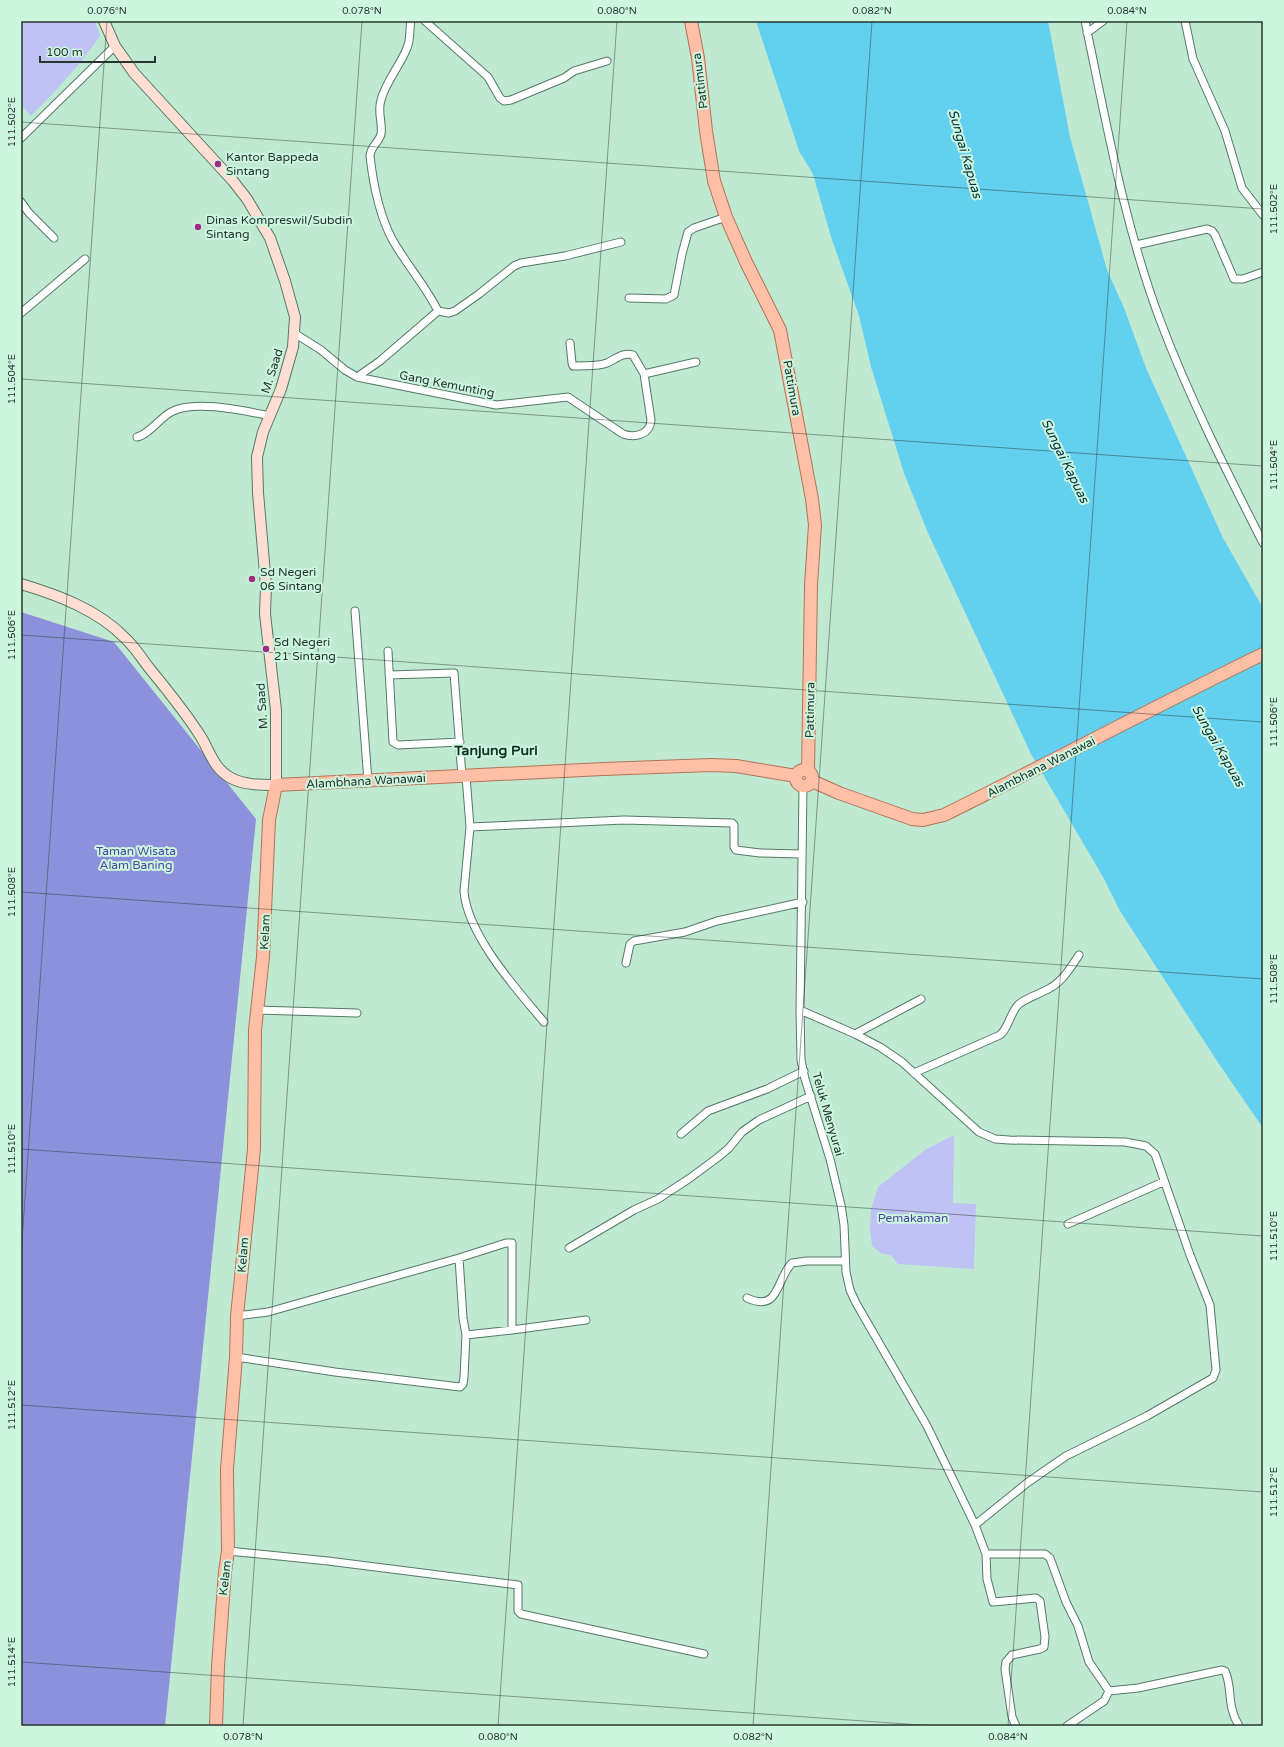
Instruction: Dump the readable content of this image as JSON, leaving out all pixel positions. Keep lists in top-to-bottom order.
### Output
{
  "streets": {
    "main road": ["Pattimura", "Alambhana Wanawai", "Kelam"],
    "street": ["M. Saad", "Gang Kemunting", "Teluk Menyurai"]
  },
  "crossings": [
    ["Pattimura", "Alambhana Wanawai"],
    ["Pattimura", "Teluk Menyurai"],
    ["M. Saad", "Gang Kemunting"],
    ["M. Saad", "Alambhana Wanawai"],
    ["M. Saad", "Kelam"],
    ["Alambhana Wanawai", "Kelam"],
    ["Alambhana Wanawai", "Teluk Menyurai"]
  ],
  "districts": ["Tanjung Puri"],
  "water": ["Sungai Kapuas"],
  "parks": ["Taman Wisata Alam Baning", "Pemakaman"],
  "places": [
    "Kantor Bappeda Sintang",
    "Dinas Kompreswil/Subdin Sintang",
    "Sd Negeri 06 Sintang",
    "Sd Negeri 21 Sintang"
  ],
  "scale_bar": "100 m",
  "coordinates": [
    "0.076°N",
    "0.078°N",
    "0.080°N",
    "0.082°N",
    "0.084°N",
    "111.502°E",
    "111.504°E",
    "111.506°E",
    "111.508°E",
    "111.510°E",
    "111.512°E",
    "111.514°E"
  ]
}
